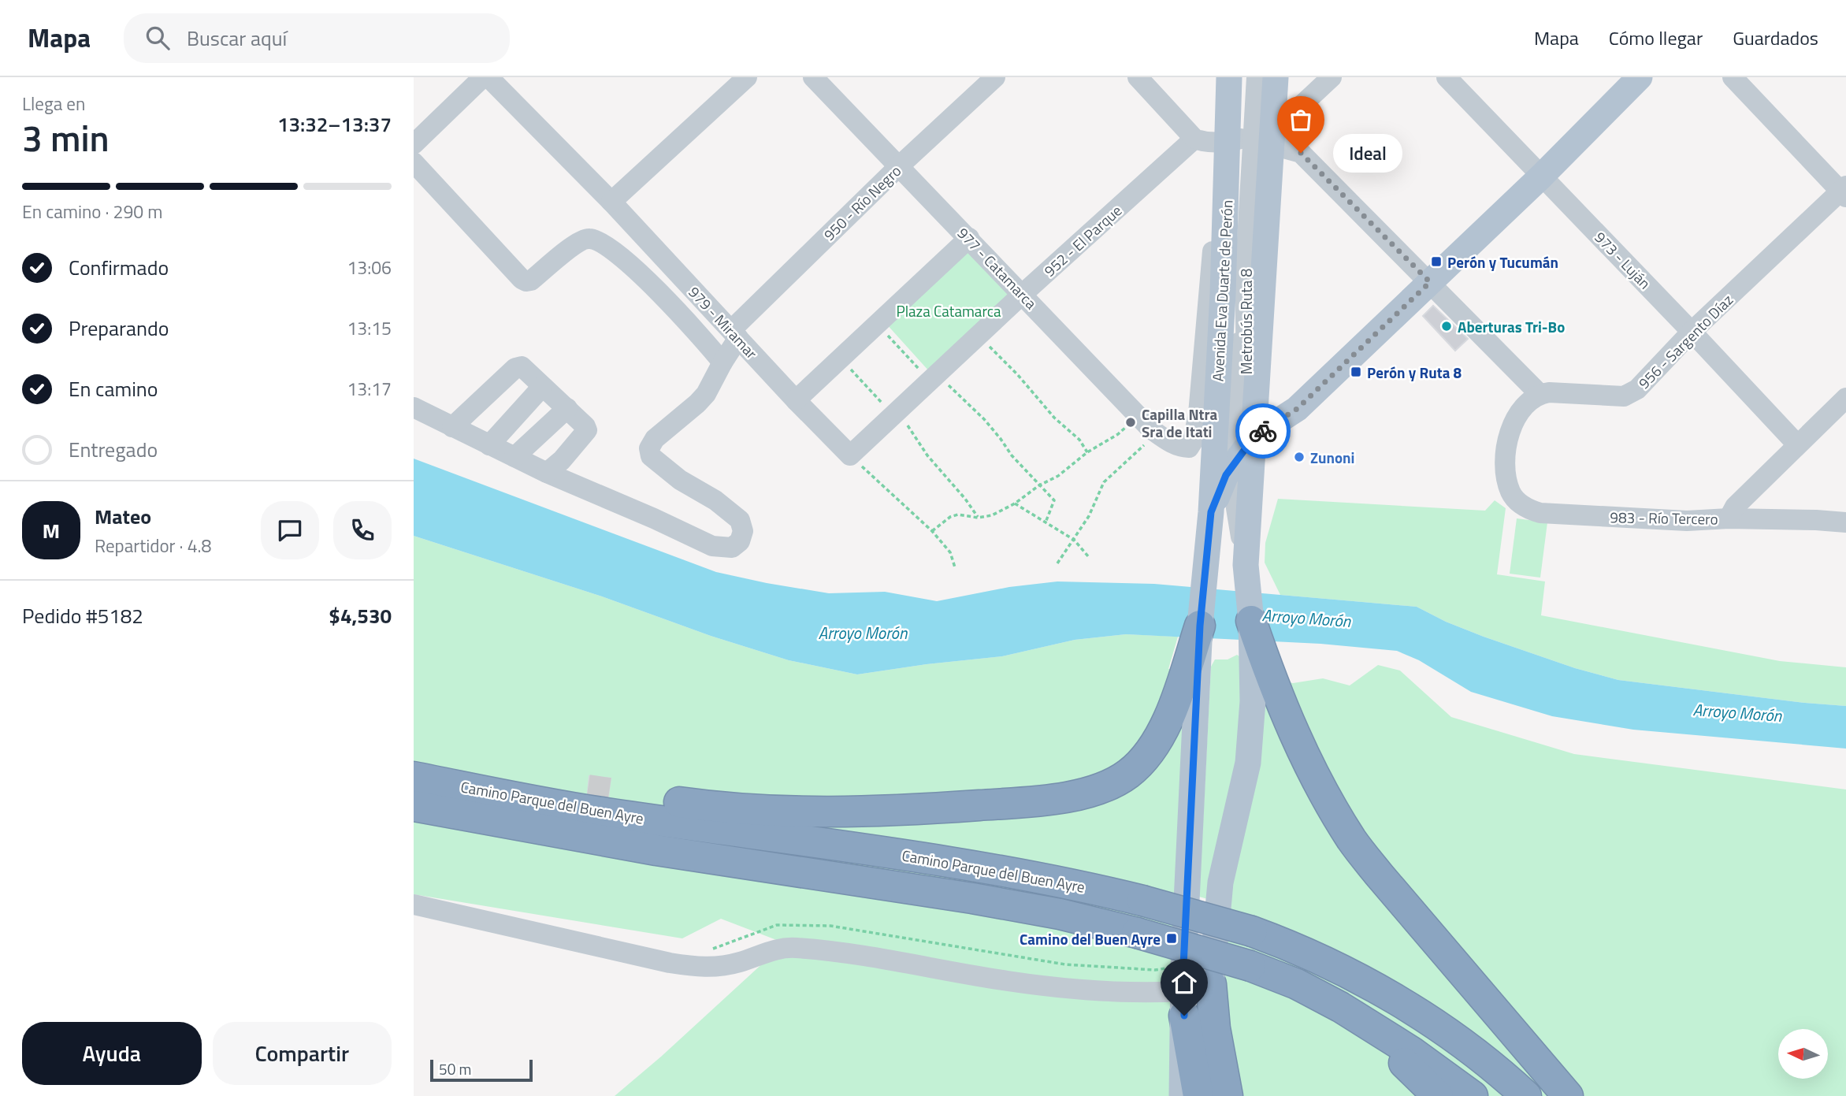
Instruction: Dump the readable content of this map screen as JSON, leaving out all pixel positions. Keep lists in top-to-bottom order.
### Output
{
  "streets": {
    "highway": ["Camino Parque del Buen Ayre"],
    "main road": ["Avenida Eva Duarte de Perón"],
    "street": [
      "950 - Río Negro",
      "952 - El Parque",
      "973 - Luján",
      "977 - Catamarca",
      "Metrobús Ruta 8",
      "979 - Miramar",
      "956 - Sargento Díaz",
      "983 - Río Tercero"
    ]
  },
  "crossings": [
    ["950 - Río Negro", "977 - Catamarca"],
    ["950 - Río Negro", "979 - Miramar"],
    ["952 - El Parque", "977 - Catamarca"],
    ["952 - El Parque", "979 - Miramar"],
    ["973 - Luján", "956 - Sargento Díaz"],
    ["977 - Catamarca", "Avenida Eva Duarte de Perón"],
    ["Avenida Eva Duarte de Perón", "Metrobús Ruta 8"],
    ["956 - Sargento Díaz", "983 - Río Tercero"]
  ],
  "water": ["Arroyo Morón"],
  "parks": ["Plaza Catamarca"],
  "places": {
    "other": [
      "Ideal",
      "Aberturas Tri-Bo",
      "Capilla Ntra Sra de Itati",
      "Zunoni"
    ],
    "transit": ["Perón y Tucumán", "Perón y Ruta 8", "Camino del Buen Ayre"]
  },
  "scale_bar": "50 m",
  "north": "left",
  "page": {
    "header": "Mapa",
    "search": "Buscar aquí",
    "nav": ["Mapa", "Cómo llegar", "Guardados"],
    "heading": ["3 min", "Llega en", "13:32–13:37"],
    "panel": [
      "Mateo",
      "Repartidor · 4.8",
      "Pedido #5182",
      "$4,530"
    ],
    "bubble": "Ideal",
    "bar": "En camino · 290 m",
    "list": [
      ["Confirmado", "13:06"],
      ["Preparando", "13:15"],
      ["En camino", "13:17"],
      "Entregado"
    ],
    "round": "M",
    "buttons": ["Ayuda", "Compartir"],
    "scale": "50 m"
  }
}
